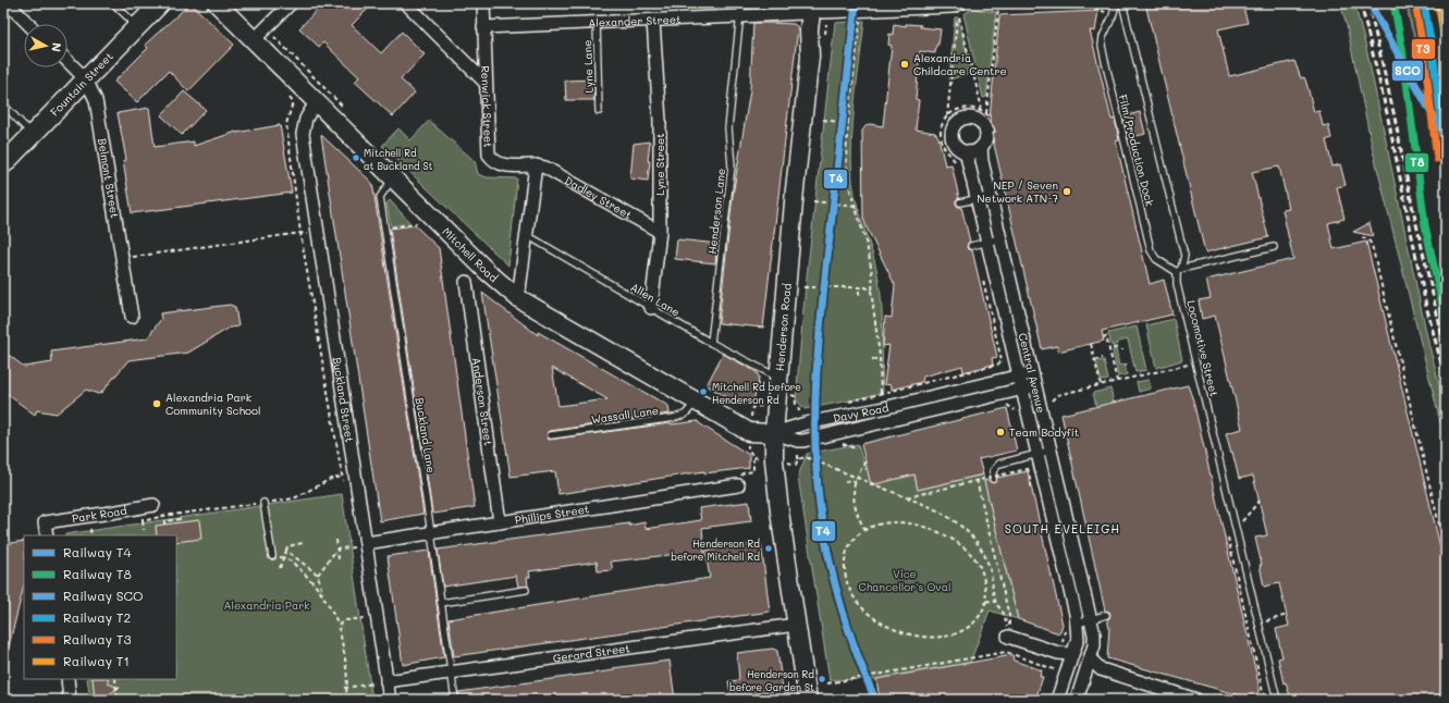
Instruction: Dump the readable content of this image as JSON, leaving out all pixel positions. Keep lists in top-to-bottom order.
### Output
{
  "streets": {
    "main road": ["Fountain Street", "Mitchell Road", "Henderson Road"],
    "street": [
      "Alexander Street",
      "Renwick Street",
      "Lyne Street",
      "Belmont Street",
      "Dadley Street",
      "Central Avenue",
      "Buckland Street",
      "Anderson Street",
      "Davy Road",
      "Park Road",
      "Phillips Street",
      "Gerard Street"
    ],
    "lane": [
      "Lyne Lane",
      "Film/Production Dock",
      "Henderson Lane",
      "Allen Lane",
      "Locomotive Street",
      "Wassall Lane",
      "Buckland Lane"
    ]
  },
  "crossings": [
    ["Alexander Street", "Lyne Lane"],
    ["Alexander Street", "Renwick Street"],
    ["Alexander Street", "Lyne Street"],
    ["Alexander Street", "Henderson Lane"],
    ["Alexander Street", "Henderson Road"],
    ["Fountain Street", "Belmont Street"],
    ["Renwick Street", "Dadley Street"],
    ["Film/Production Dock", "Locomotive Street"],
    ["Lyne Street", "Dadley Street"],
    ["Lyne Street", "Allen Lane"],
    ["Henderson Lane", "Allen Lane"],
    ["Mitchell Road", "Henderson Road"],
    ["Mitchell Road", "Buckland Street"],
    ["Mitchell Road", "Davy Road"],
    ["Mitchell Road", "Wassall Lane"],
    ["Mitchell Road", "Buckland Lane"],
    ["Allen Lane", "Henderson Road"],
    ["Henderson Road", "Davy Road"],
    ["Henderson Road", "Gerard Street"],
    ["Central Avenue", "Davy Road"],
    ["Buckland Street", "Phillips Street"],
    ["Buckland Street", "Gerard Street"],
    ["Anderson Street", "Phillips Street"],
    ["Buckland Lane", "Phillips Street"],
    ["Buckland Lane", "Gerard Street"]
  ],
  "districts": ["SOUTH EVELEIGH"],
  "parks": ["Vice Chancellor's Oval", "Alexandria Park"],
  "places": [
    "Alexandria Childcare Centre",
    "Mitchell Rd at Buckland St",
    "NEP / Seven Network ATN-7",
    "Mitchell Rd before Henderson Rd",
    "Alexandria Park Community School",
    "Team Bodyfit",
    "Henderson Rd before Mitchell Rd",
    "Henderson Rd before Garden St"
  ],
  "lines": [
    "rail line T4",
    "rail line T8",
    "rail line SCO",
    "rail line T2",
    "rail line T1",
    "rail line T3"
  ],
  "legend": [
    "Railway T4",
    "Railway T8",
    "Railway SCO",
    "Railway T2",
    "Railway T3",
    "Railway T1"
  ],
  "north": "right"
}
